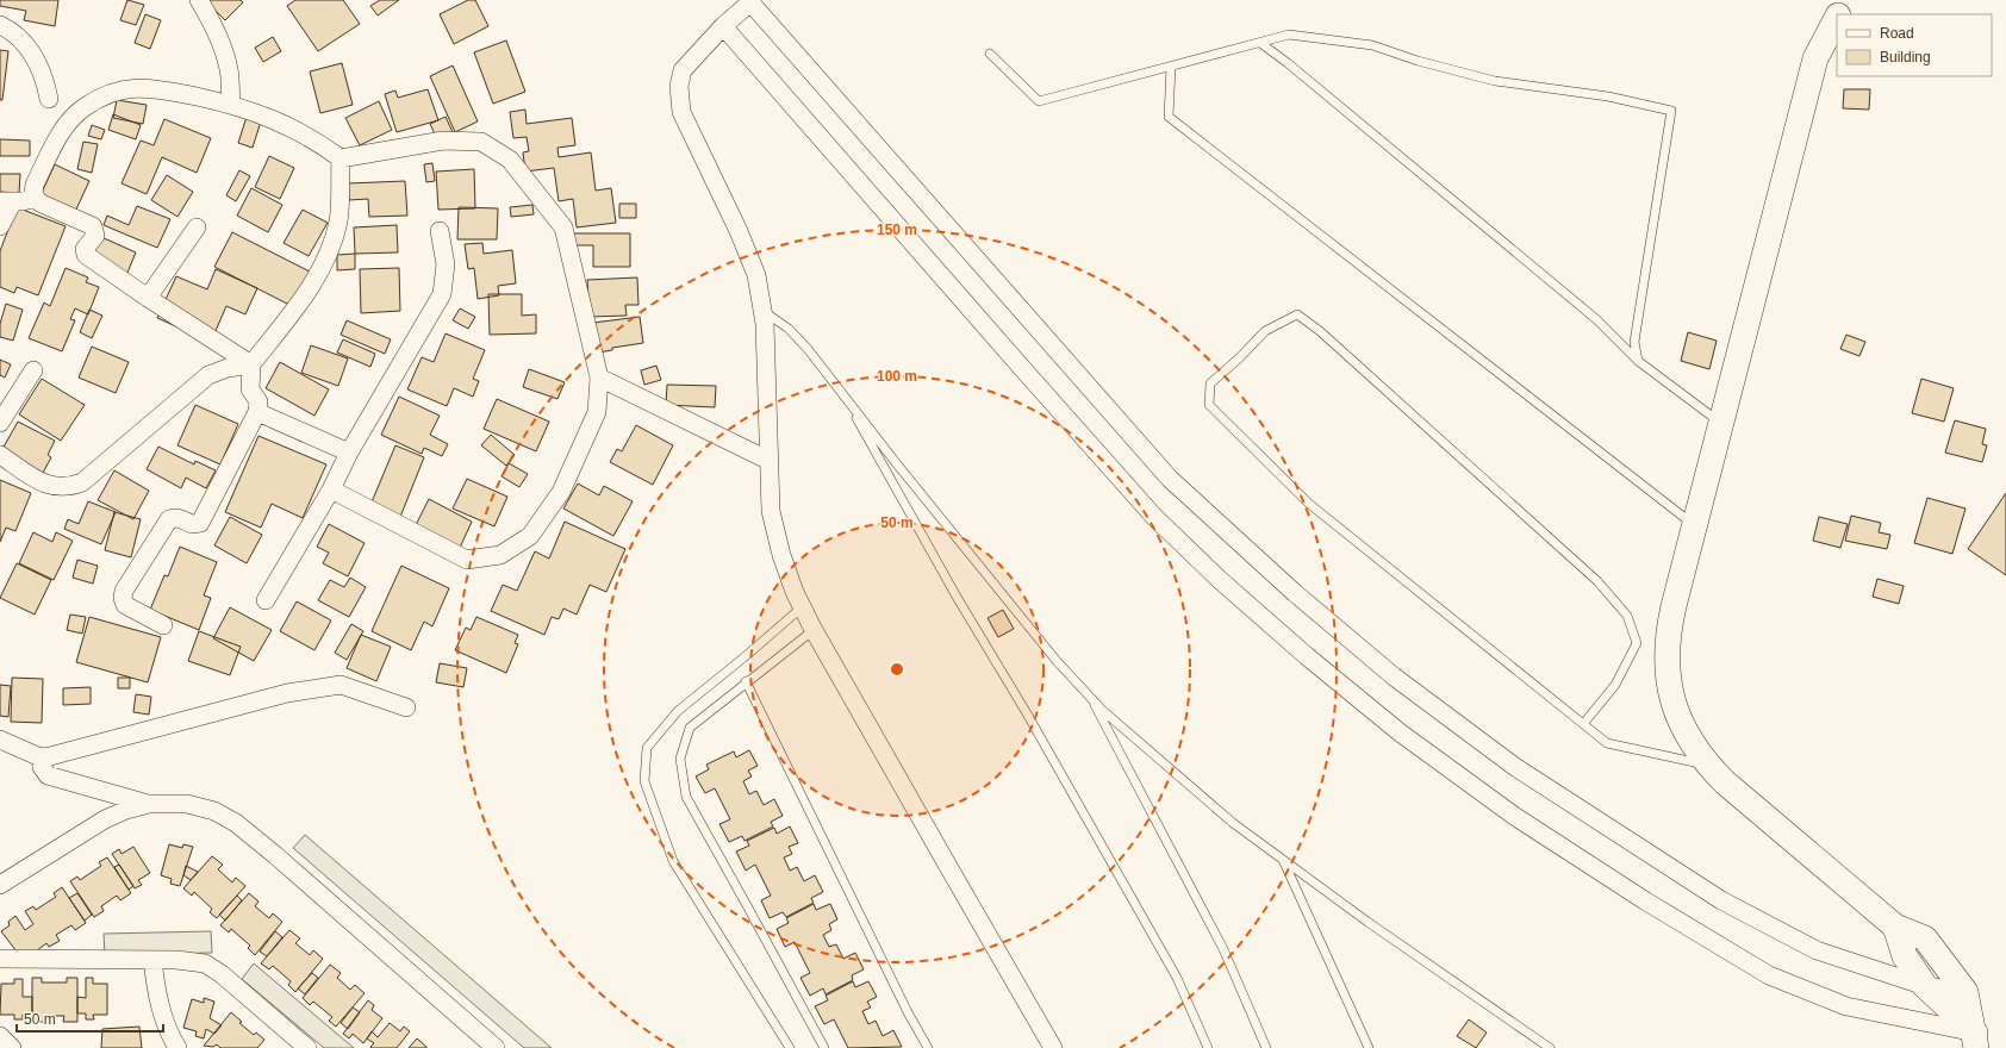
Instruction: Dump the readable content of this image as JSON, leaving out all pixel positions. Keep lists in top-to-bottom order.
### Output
{
  "legend": ["Road", "Building"],
  "scale_bar": "50 m",
  "rings": ["150 m", "100 m", "50 m"]
}
